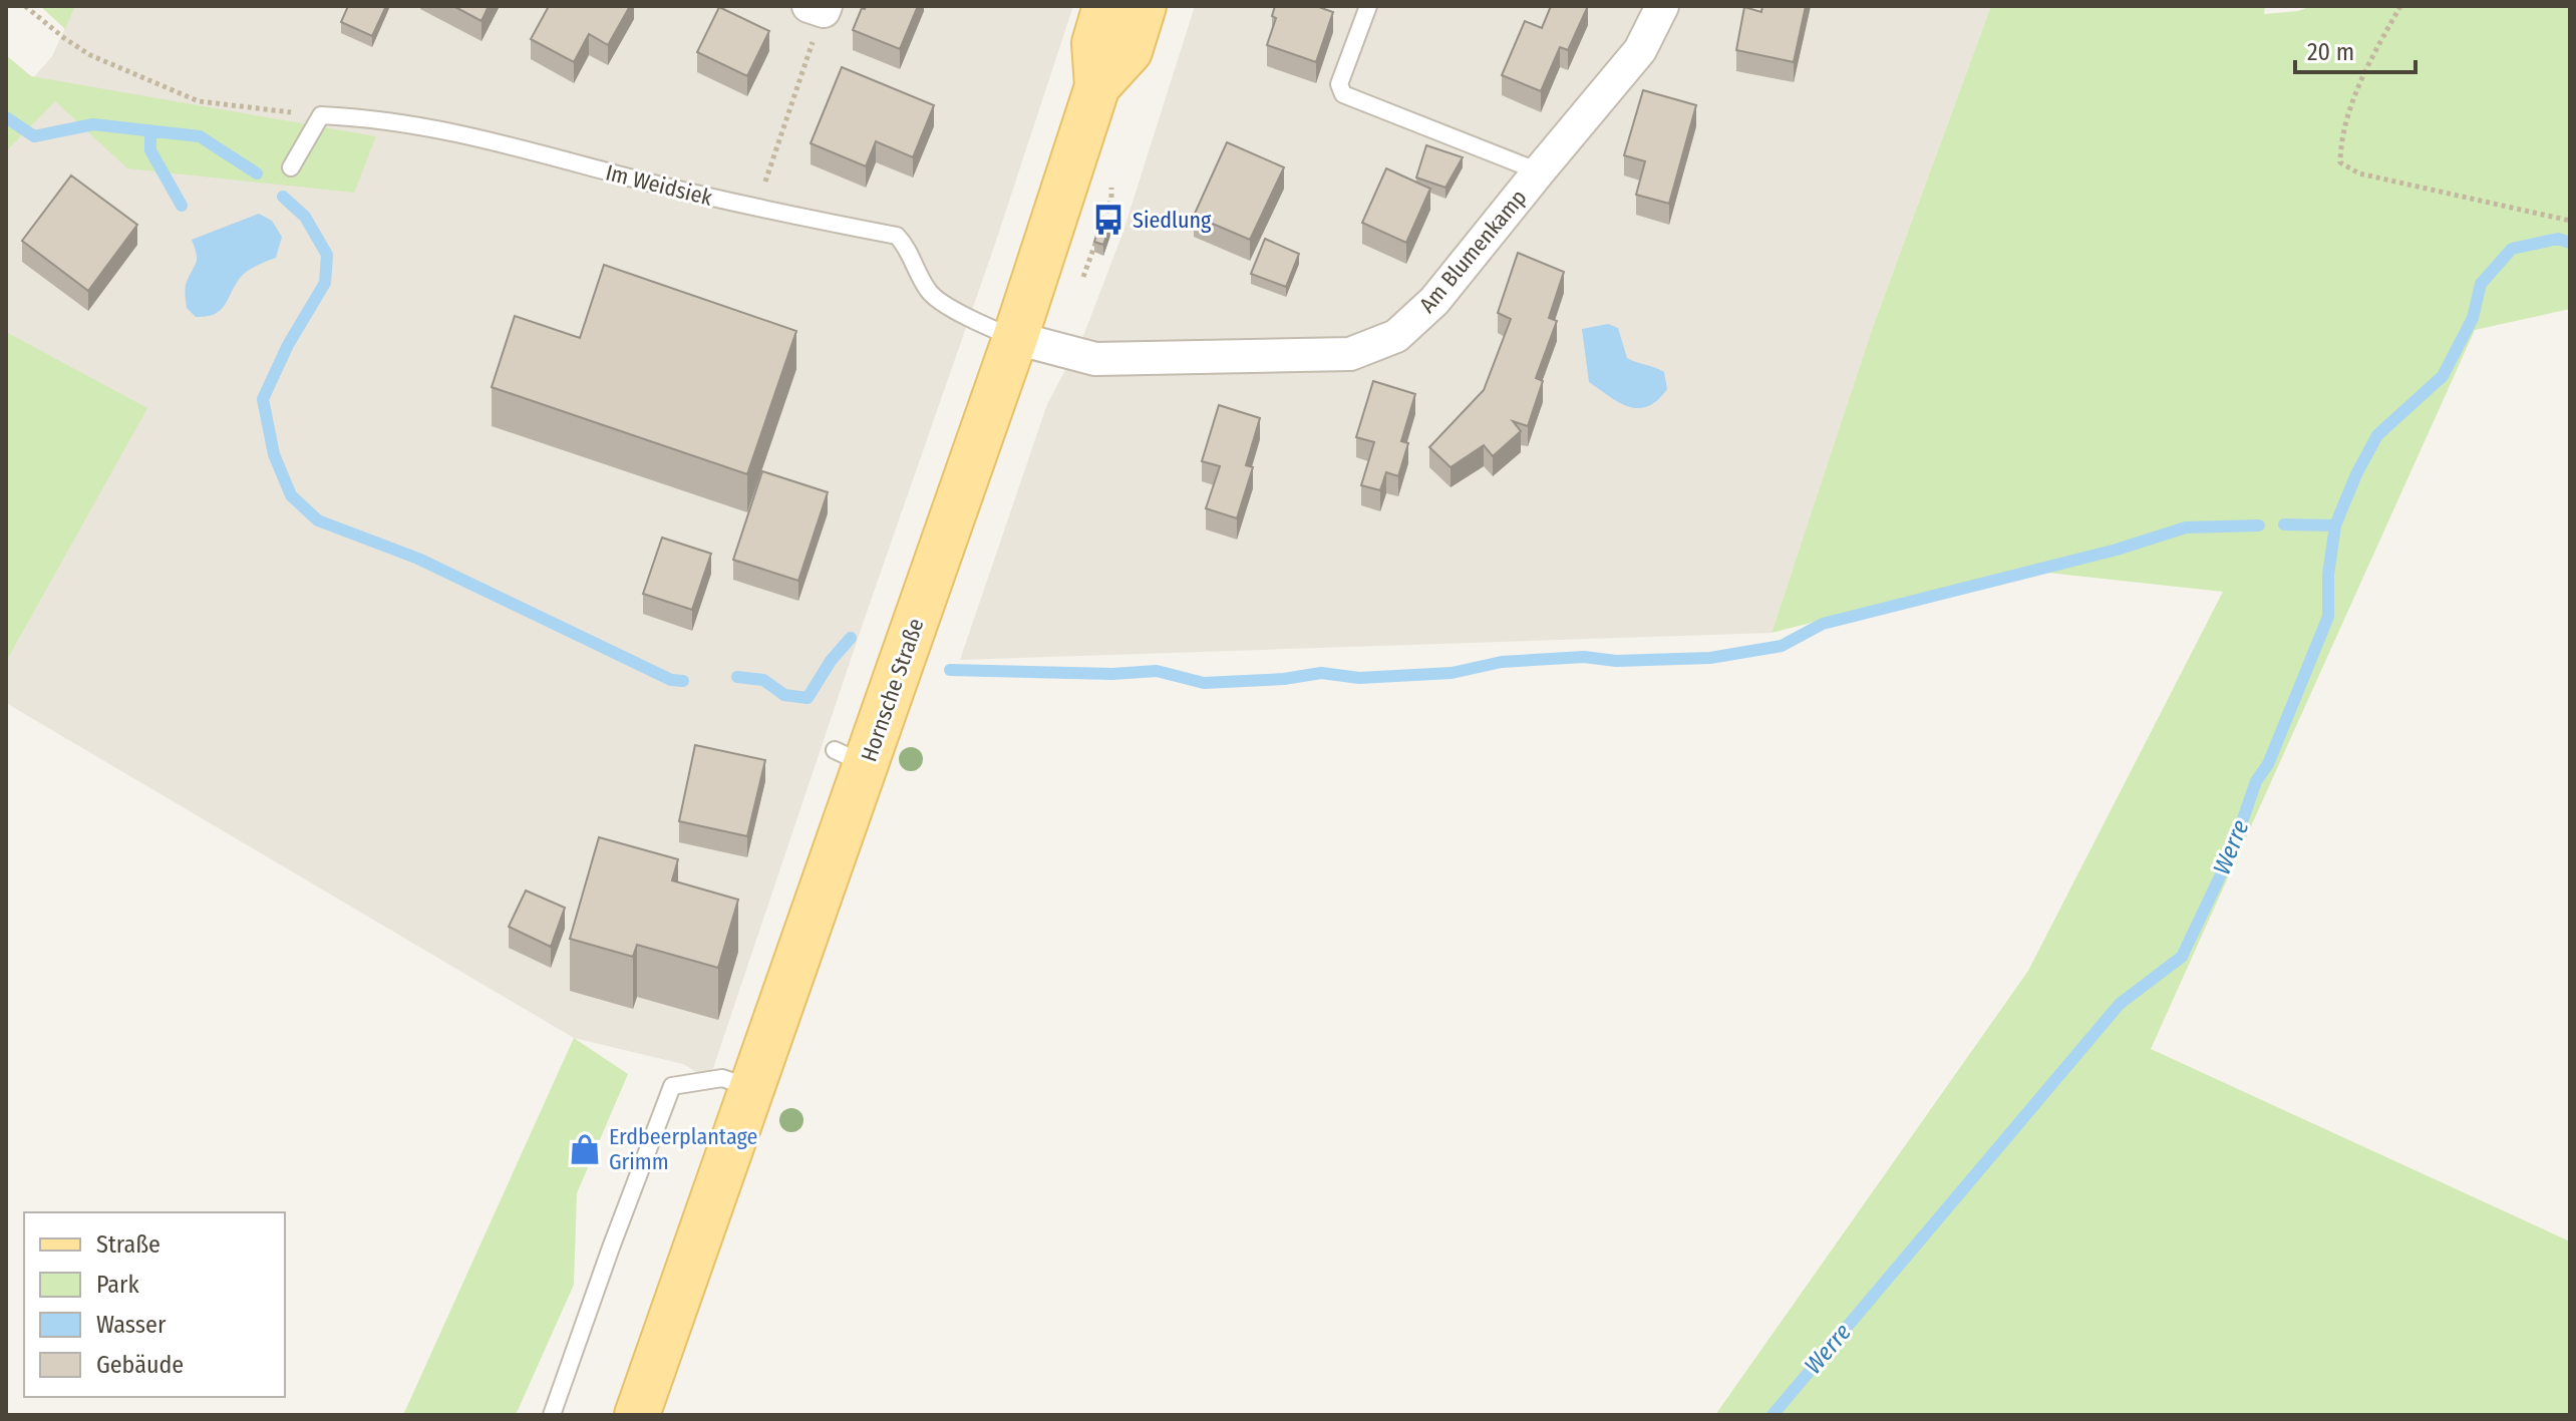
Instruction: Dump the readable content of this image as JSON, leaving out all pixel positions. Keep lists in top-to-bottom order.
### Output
{
  "streets": {
    "main road": ["Hornsche Straße"],
    "street": ["Am Blumenkamp"],
    "lane": ["Im Weidsiek"]
  },
  "crossings": [
    ["Im Weidsiek", "Am Blumenkamp"],
    ["Im Weidsiek", "Hornsche Straße"],
    ["Am Blumenkamp", "Hornsche Straße"]
  ],
  "water": ["Werre"],
  "places": {
    "bus stop": ["Siedlung"],
    "shop": ["Erdbeerplantage Grimm"]
  },
  "legend": [
    "Straße",
    "Park",
    "Wasser",
    "Gebäude"
  ],
  "scale_bar": "20 m"
}
